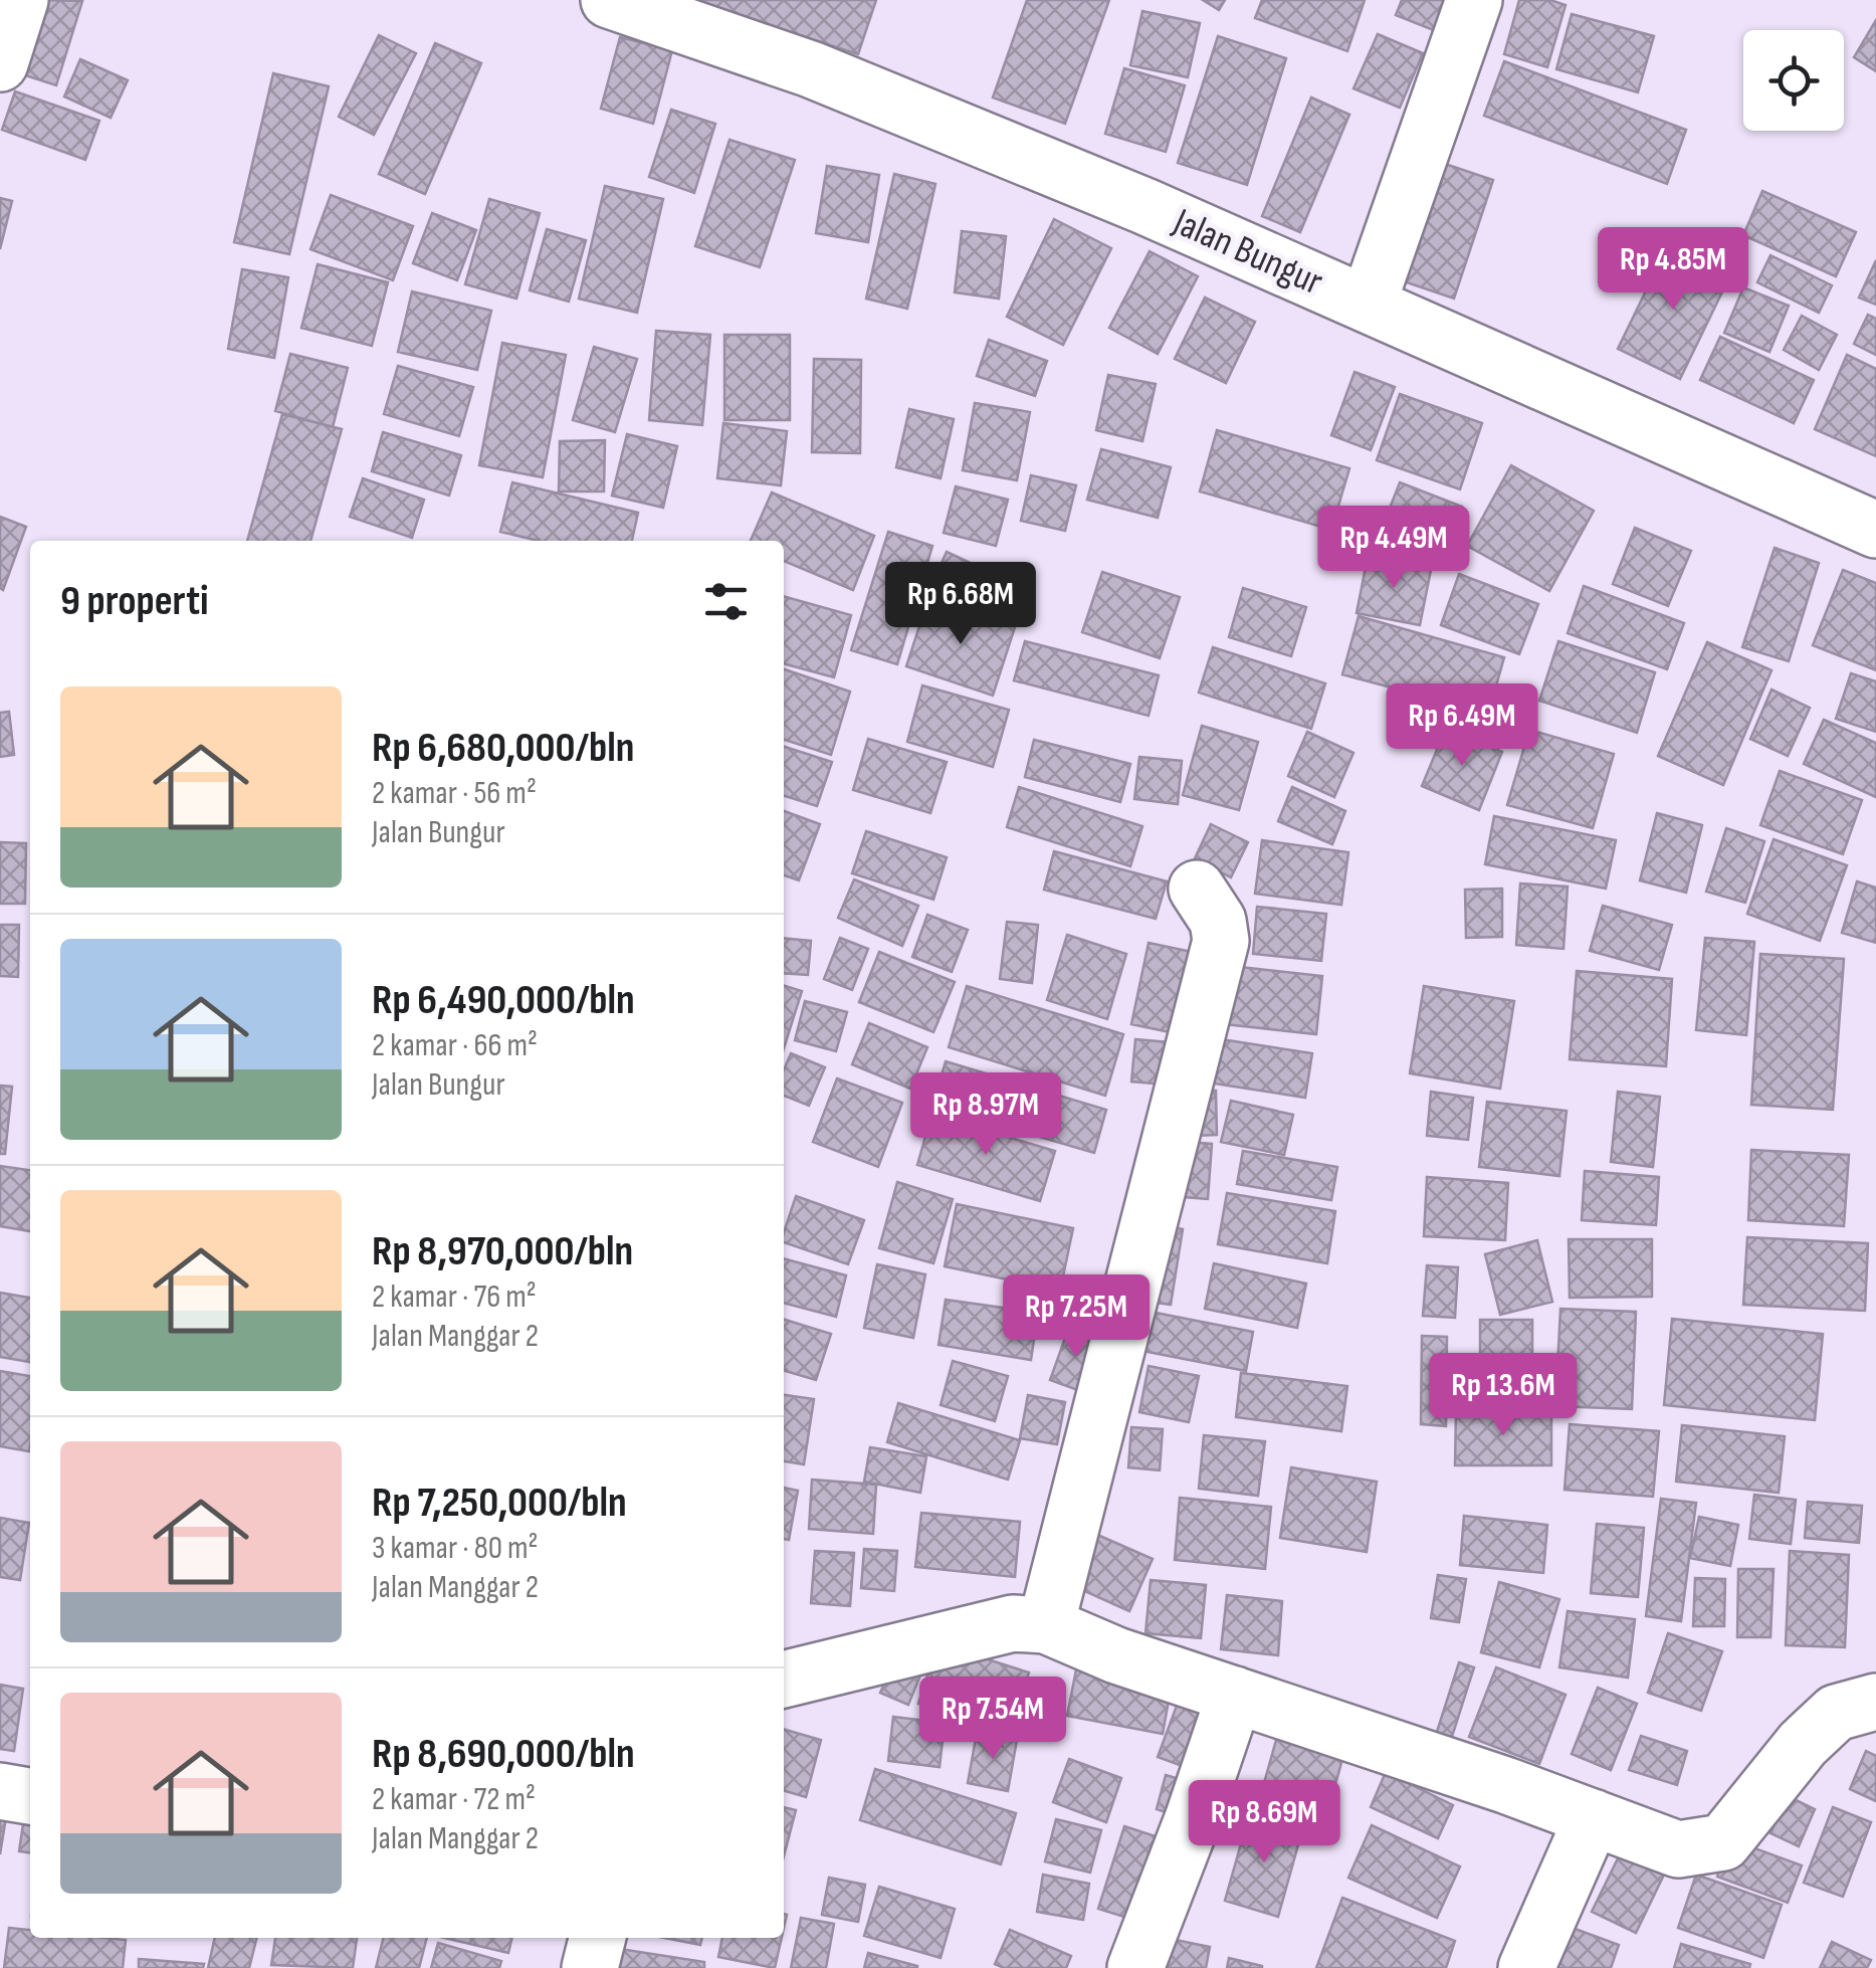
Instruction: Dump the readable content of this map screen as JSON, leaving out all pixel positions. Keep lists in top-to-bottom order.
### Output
{
  "streets": {
    "street": ["Jalan Bungur"]
  },
  "page": {
    "price": [
      "Rp 4.85M",
      "Rp 4.49M",
      "Rp 6.68M",
      "Rp 6.49M",
      "Rp 8.97M",
      "Rp 7.25M",
      "Rp 13.6M",
      "Rp 7.54M",
      "Rp 8.69M"
    ],
    "heading": "9 properti",
    "list": [
      {
        "name": "Rp 6,680,000/bln",
        "note": "2 kamar · 56 m² · Jalan Bungur"
      },
      {
        "name": "Rp 6,490,000/bln",
        "note": "2 kamar · 66 m² · Jalan Bungur"
      },
      {
        "name": "Rp 8,970,000/bln",
        "note": "2 kamar · 76 m² · Jalan Manggar 2"
      },
      {
        "name": "Rp 7,250,000/bln",
        "note": "3 kamar · 80 m² · Jalan Manggar 2"
      },
      {
        "name": "Rp 8,690,000/bln",
        "note": "2 kamar · 72 m² · Jalan Manggar 2"
      }
    ]
  }
}
